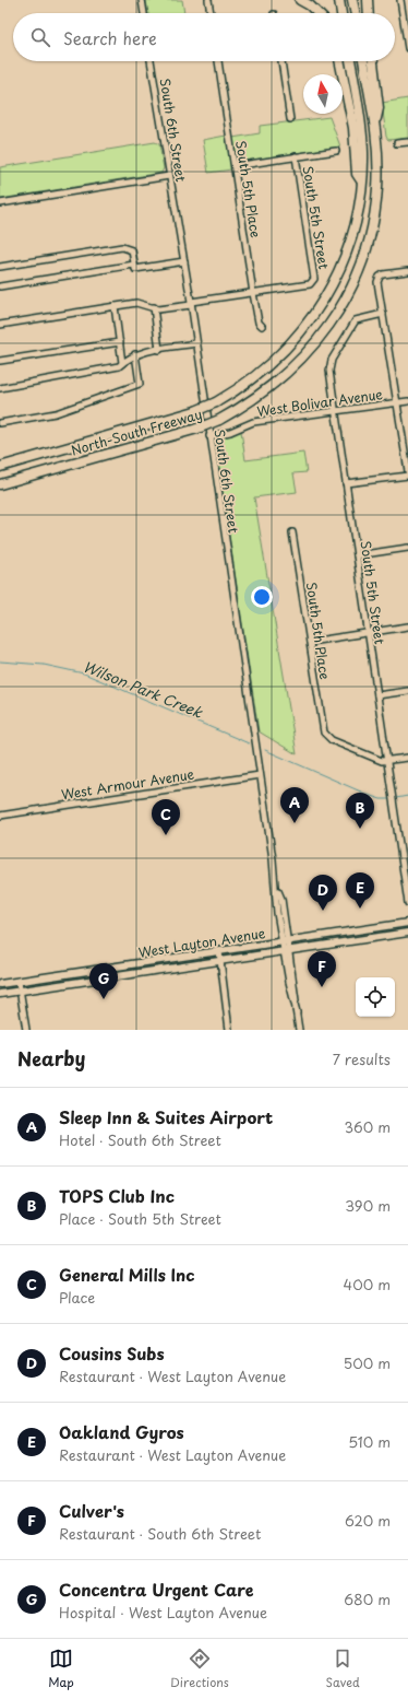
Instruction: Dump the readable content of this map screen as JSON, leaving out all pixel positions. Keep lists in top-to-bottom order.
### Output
{
  "streets": {
    "highway": ["North-South Freeway"],
    "main road": ["West Layton Avenue"],
    "street": [
      "South 6th Street",
      "South 5th Place",
      "South 5th Street",
      "West Bolivar Avenue",
      "West Armour Avenue"
    ]
  },
  "crossings": [
    ["South 6th Street", "West Bolivar Avenue"],
    ["South 6th Street", "West Armour Avenue"],
    ["South 6th Street", "West Layton Avenue"],
    ["South 5th Place", "South 5th Street"],
    ["South 5th Street", "West Bolivar Avenue"]
  ],
  "water": ["Wilson Park Creek"],
  "north": "top",
  "page": {
    "search": "Search here",
    "pins": [
      "A",
      "B",
      "C",
      "E",
      "D",
      "F",
      "G"
    ],
    "heading": ["Nearby", "7 results"],
    "list": [
      {
        "mark": "A",
        "name": "Sleep Inn & Suites Airport",
        "note": "Hotel · South 6th Street",
        "value": "360 m"
      },
      {
        "mark": "B",
        "name": "TOPS Club Inc",
        "note": "Place · South 5th Street",
        "value": "390 m"
      },
      {
        "mark": "C",
        "name": "General Mills Inc",
        "note": "Place",
        "value": "400 m"
      },
      {
        "mark": "D",
        "name": "Cousins Subs",
        "note": "Restaurant · West Layton Avenue",
        "value": "500 m"
      },
      {
        "mark": "E",
        "name": "Oakland Gyros",
        "note": "Restaurant · West Layton Avenue",
        "value": "510 m"
      },
      {
        "mark": "F",
        "name": "Culver's",
        "note": "Restaurant · South 6th Street",
        "value": "620 m"
      },
      {
        "mark": "G",
        "name": "Concentra Urgent Care",
        "note": "Hospital · West Layton Avenue",
        "value": "680 m"
      }
    ],
    "nav": ["Map", "Directions", "Saved"]
  }
}
